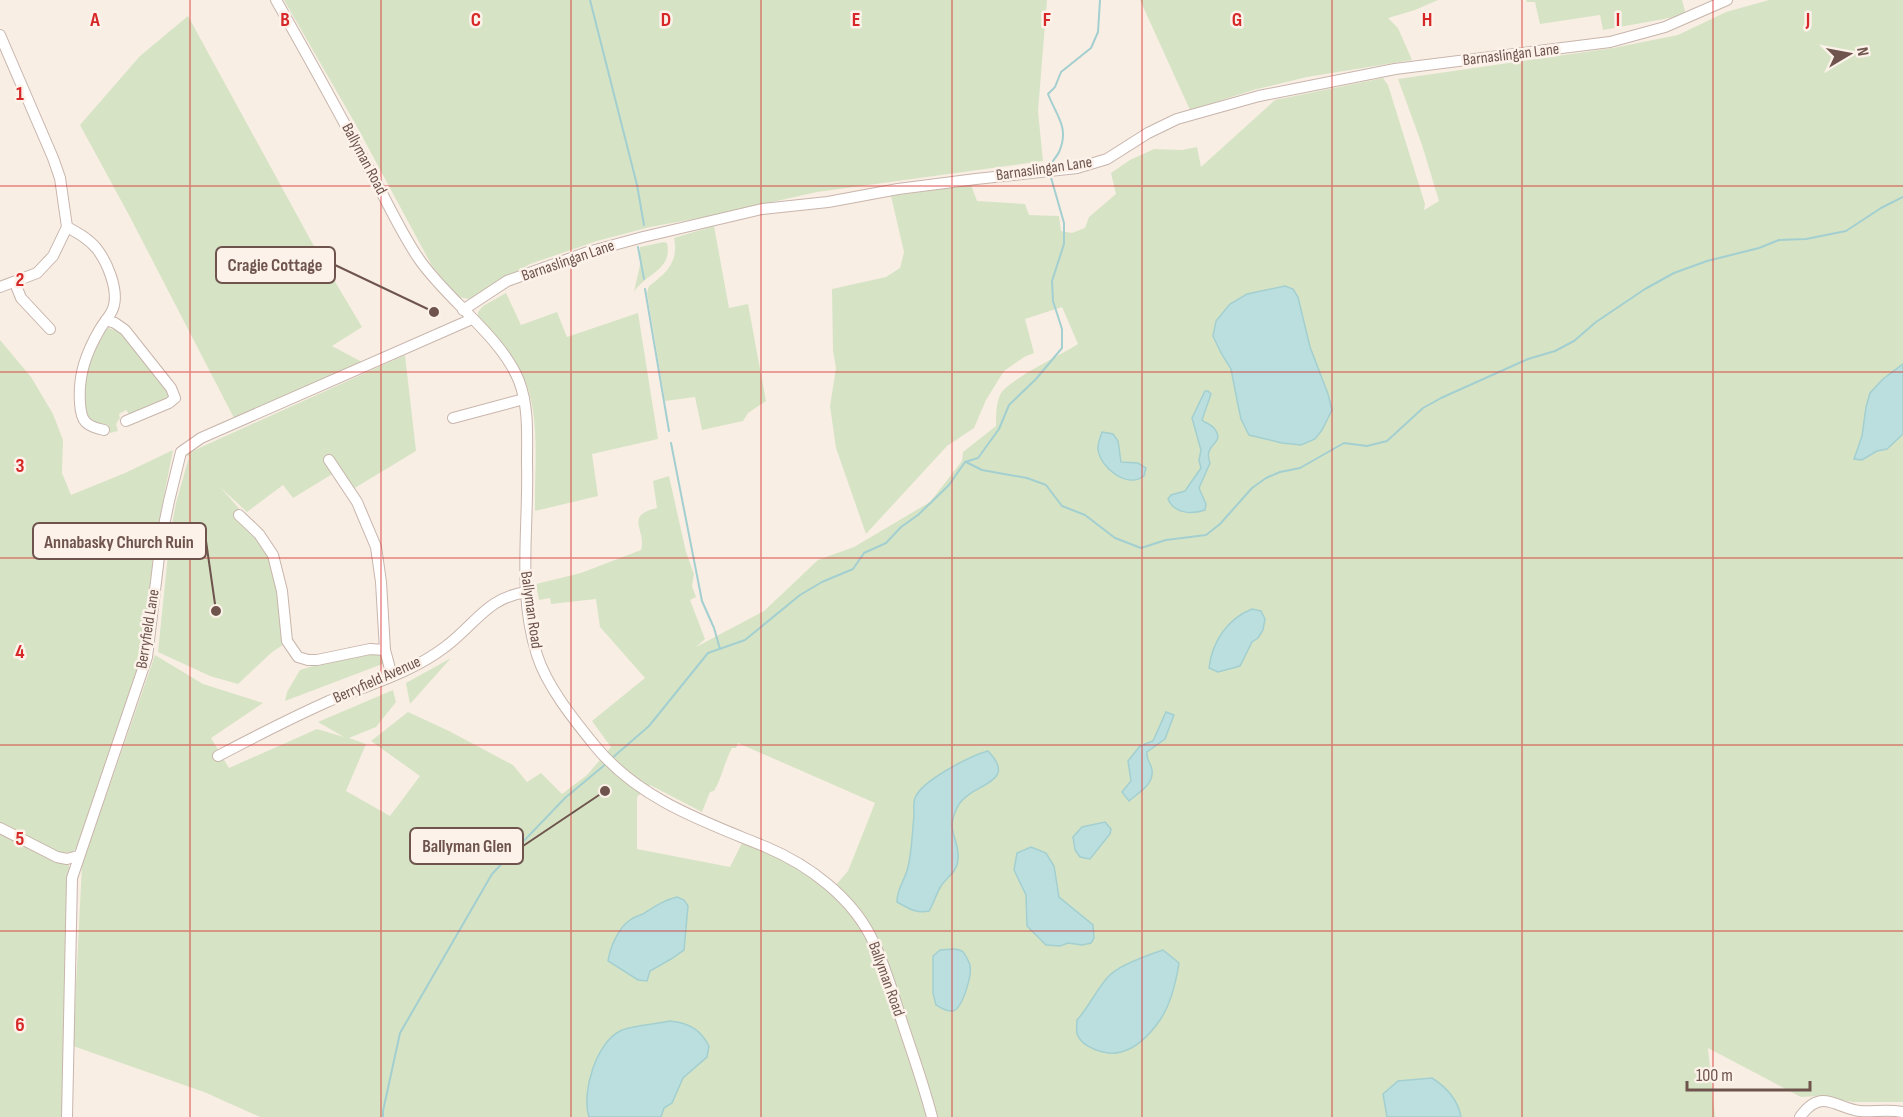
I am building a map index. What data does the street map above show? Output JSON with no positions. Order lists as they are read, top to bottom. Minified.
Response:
{"streets":{"street":["Barnaslingan Lane","Ballyman Road","Berryfield Lane","Berryfield Avenue"]},"crossings":[["Barnaslingan Lane","Ballyman Road"],["Ballyman Road","Berryfield Lane"],["Ballyman Road","Berryfield Avenue"]],"places":["Cragie Cottage","Annabasky Church Ruin","Ballyman Glen"],"scale_bar":"100 m","north":"right","grid":{"columns":["A","B","C","D","E","F","G","H","I","J"],"rows":["1","2","3","4","5","6"]}}
